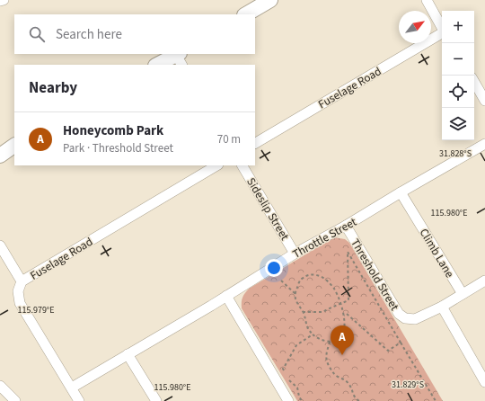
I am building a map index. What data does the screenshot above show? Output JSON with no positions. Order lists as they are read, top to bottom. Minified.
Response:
{"streets":{"street":["Fuselage Road","Sideslip Street","Throttle Street","Climb Lane","Threshold Street"]},"crossings":[["Fuselage Road","Throttle Street"],["Sideslip Street","Throttle Street"],["Throttle Street","Climb Lane"],["Throttle Street","Threshold Street"],["Climb Lane","Threshold Street"]],"north":"top right","page":{"map_buttons":["+","−"],"search":"Search here","heading":"Nearby","list":[{"mark":"A","name":"Honeycomb Park","note":"Park · Threshold Street","value":"70 m"}],"pins":"A"},"coordinates":["31.828°S","115.980°E","115.979°E","31.829°S"]}
